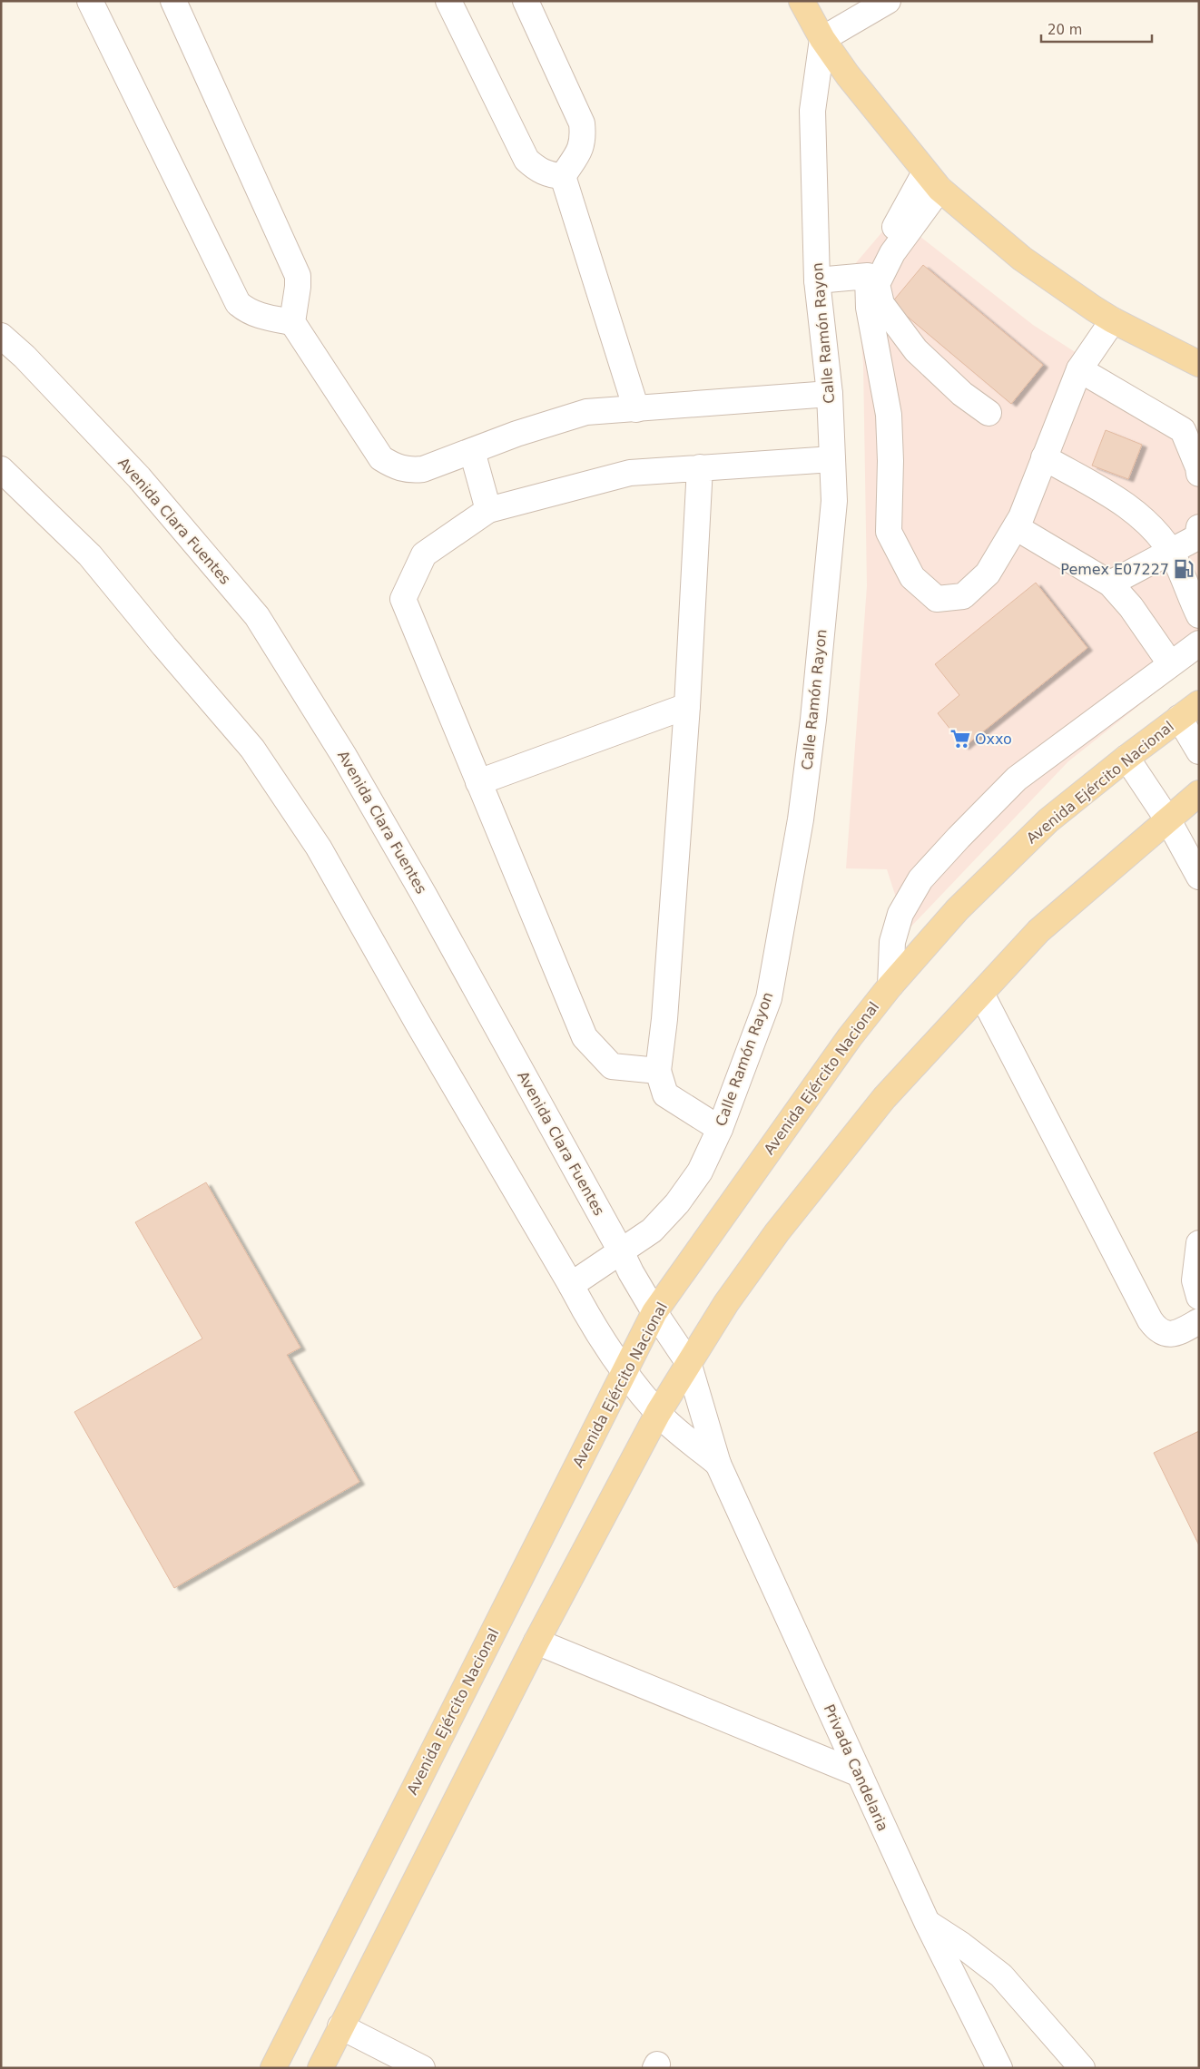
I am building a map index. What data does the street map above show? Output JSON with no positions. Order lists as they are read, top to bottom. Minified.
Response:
{"streets":{"main road":["Avenida Ejército Nacional"],"street":["Calle Ramón Rayon","Avenida Clara Fuentes","Privada Candelaria"]},"crossings":[["Calle Ramón Rayon","Avenida Clara Fuentes"],["Avenida Clara Fuentes","Avenida Ejército Nacional"],["Avenida Clara Fuentes","Privada Candelaria"]],"places":{"fuel station":["Pemex E07227"],"supermarket":["Oxxo"]},"scale_bar":"20 m"}
